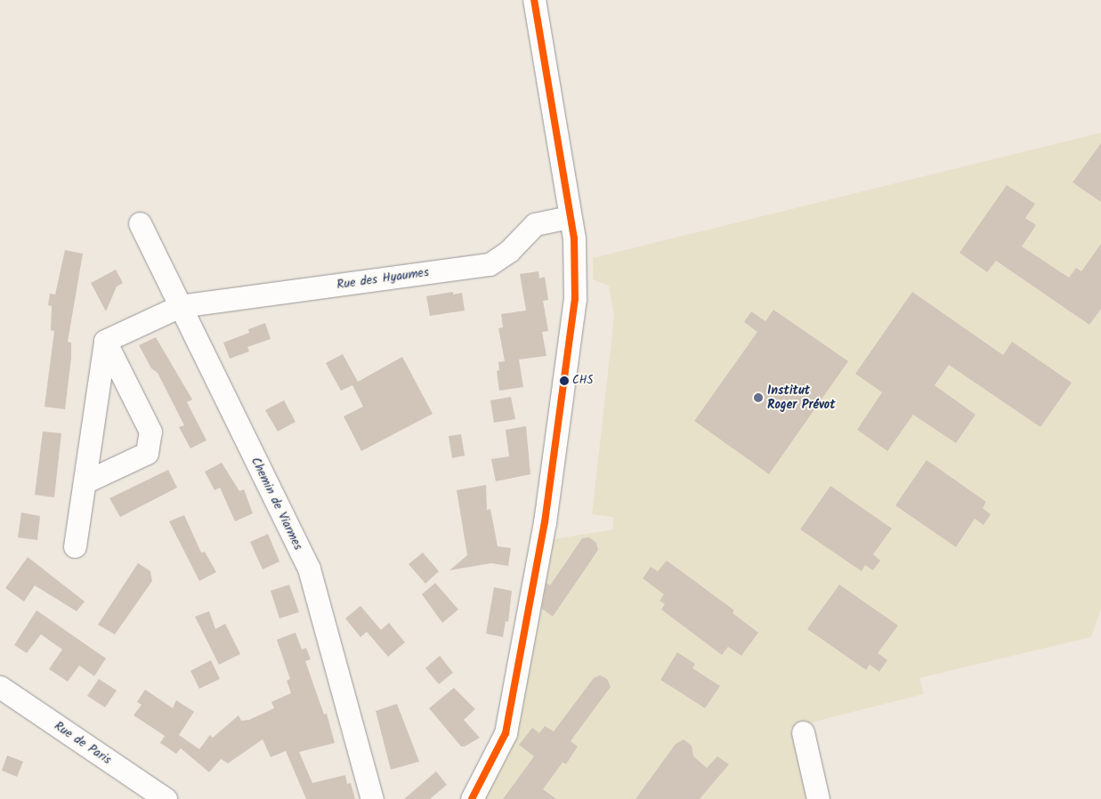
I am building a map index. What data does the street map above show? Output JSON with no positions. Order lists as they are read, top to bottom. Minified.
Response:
{"streets":{"street":["Rue des Hyaumes","Chemin de Viarmes","Rue de Paris"]},"crossings":[["Rue des Hyaumes","Chemin de Viarmes"]],"places":["CHS","Institut Roger Prévot"]}
